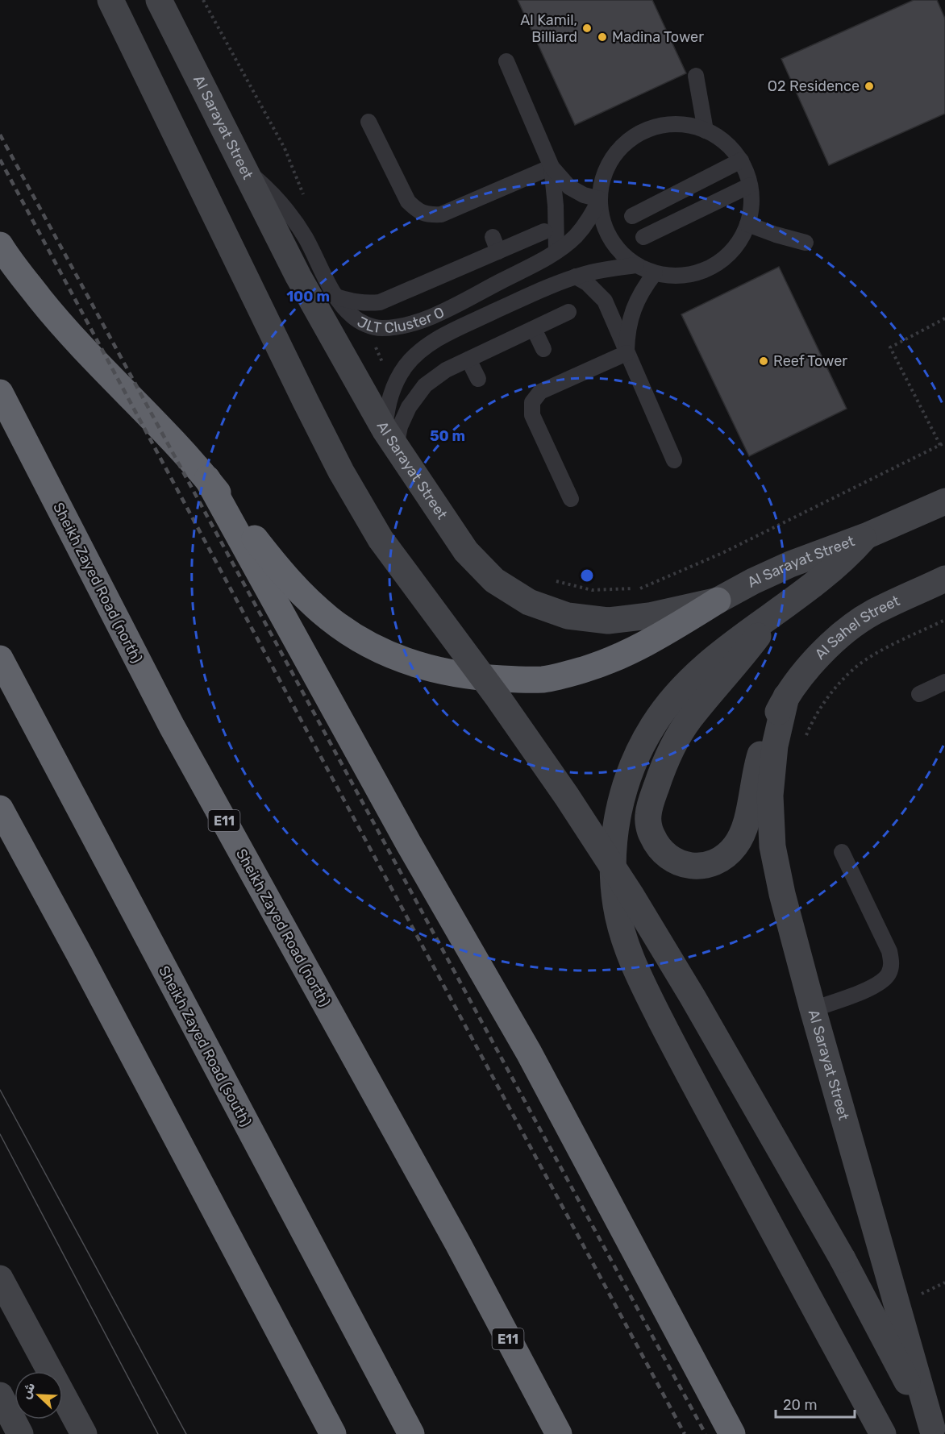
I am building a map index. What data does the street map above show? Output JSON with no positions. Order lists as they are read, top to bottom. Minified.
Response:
{"streets":{"highway":["Sheikh Zayed Road (north)","E11","Sheikh Zayed Road (south)"],"main road":["Al Sarayat Street","Al Sahel Street"],"lane":["JLT Cluster O"]},"crossings":[["Al Sarayat Street","JLT Cluster O"],["Al Sarayat Street","Al Sahel Street"]],"places":["Al Kamil, Billiard","Madina Tower","O2 Residence","Reef Tower"],"scale_bar":"20 m","north":"top left","rings":["100 m","50 m"]}
